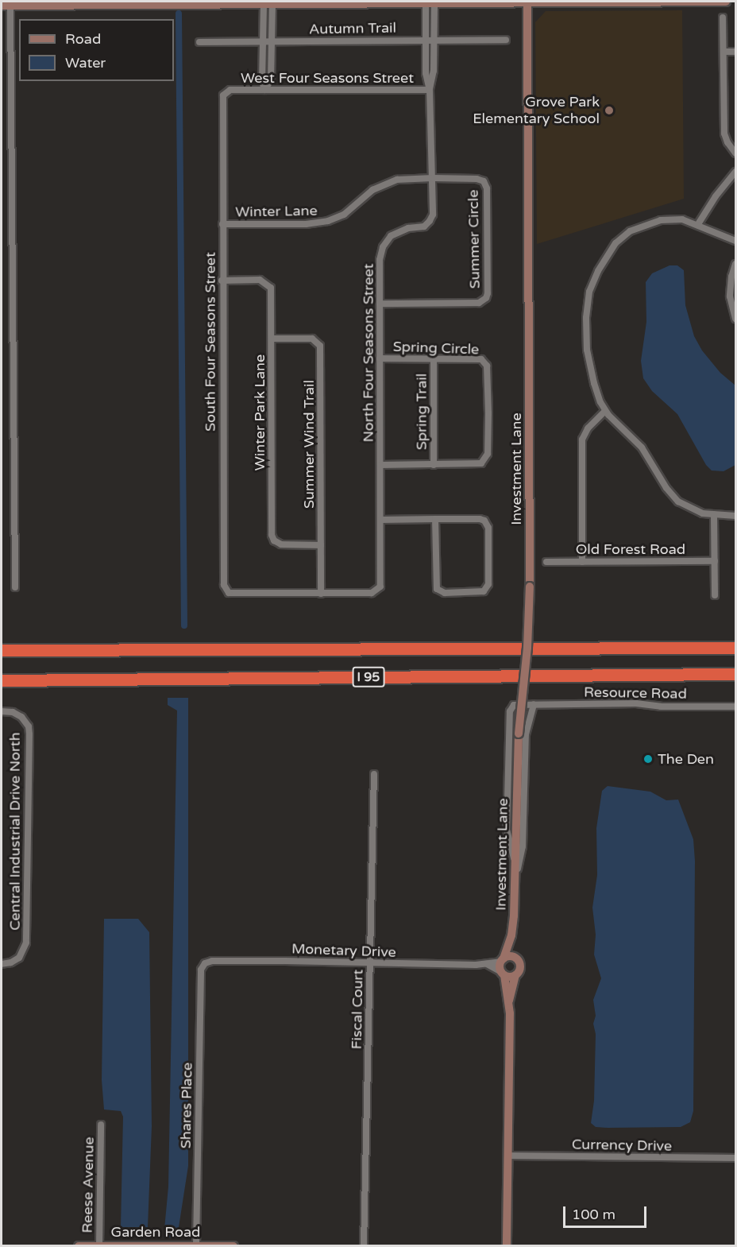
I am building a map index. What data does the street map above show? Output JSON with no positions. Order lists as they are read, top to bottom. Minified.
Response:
{"streets":{"highway":["I 95"],"street":["Autumn Trail","West Four Seasons Street","Winter Lane","Summer Circle","South Four Seasons Street","Spring Circle","North Four Seasons Street","Spring Trail","Winter Park Lane","Summer Wind Trail","Investment Lane","Old Forest Road","Resource Road","Central Industrial Drive North","Monetary Drive","Fiscal Court","Shares Place","Currency Drive","Reese Avenue","Garden Road"]},"crossings":[["West Four Seasons Street","South Four Seasons Street"],["West Four Seasons Street","North Four Seasons Street"],["Winter Lane","Summer Circle"],["Winter Lane","South Four Seasons Street"],["Winter Lane","North Four Seasons Street"],["Summer Circle","North Four Seasons Street"],["South Four Seasons Street","North Four Seasons Street"],["South Four Seasons Street","Winter Park Lane"],["South Four Seasons Street","Summer Wind Trail"],["Spring Circle","North Four Seasons Street"],["Spring Circle","Spring Trail"],["North Four Seasons Street","Summer Wind Trail"],["Winter Park Lane","Summer Wind Trail"],["Investment Lane","Resource Road"],["Investment Lane","Monetary Drive"],["Monetary Drive","Fiscal Court"],["Monetary Drive","Shares Place"],["Shares Place","Garden Road"],["Reese Avenue","Garden Road"]],"places":["Grove Park Elementary School","The Den"],"legend":["Road","Water"],"scale_bar":"100 m"}
